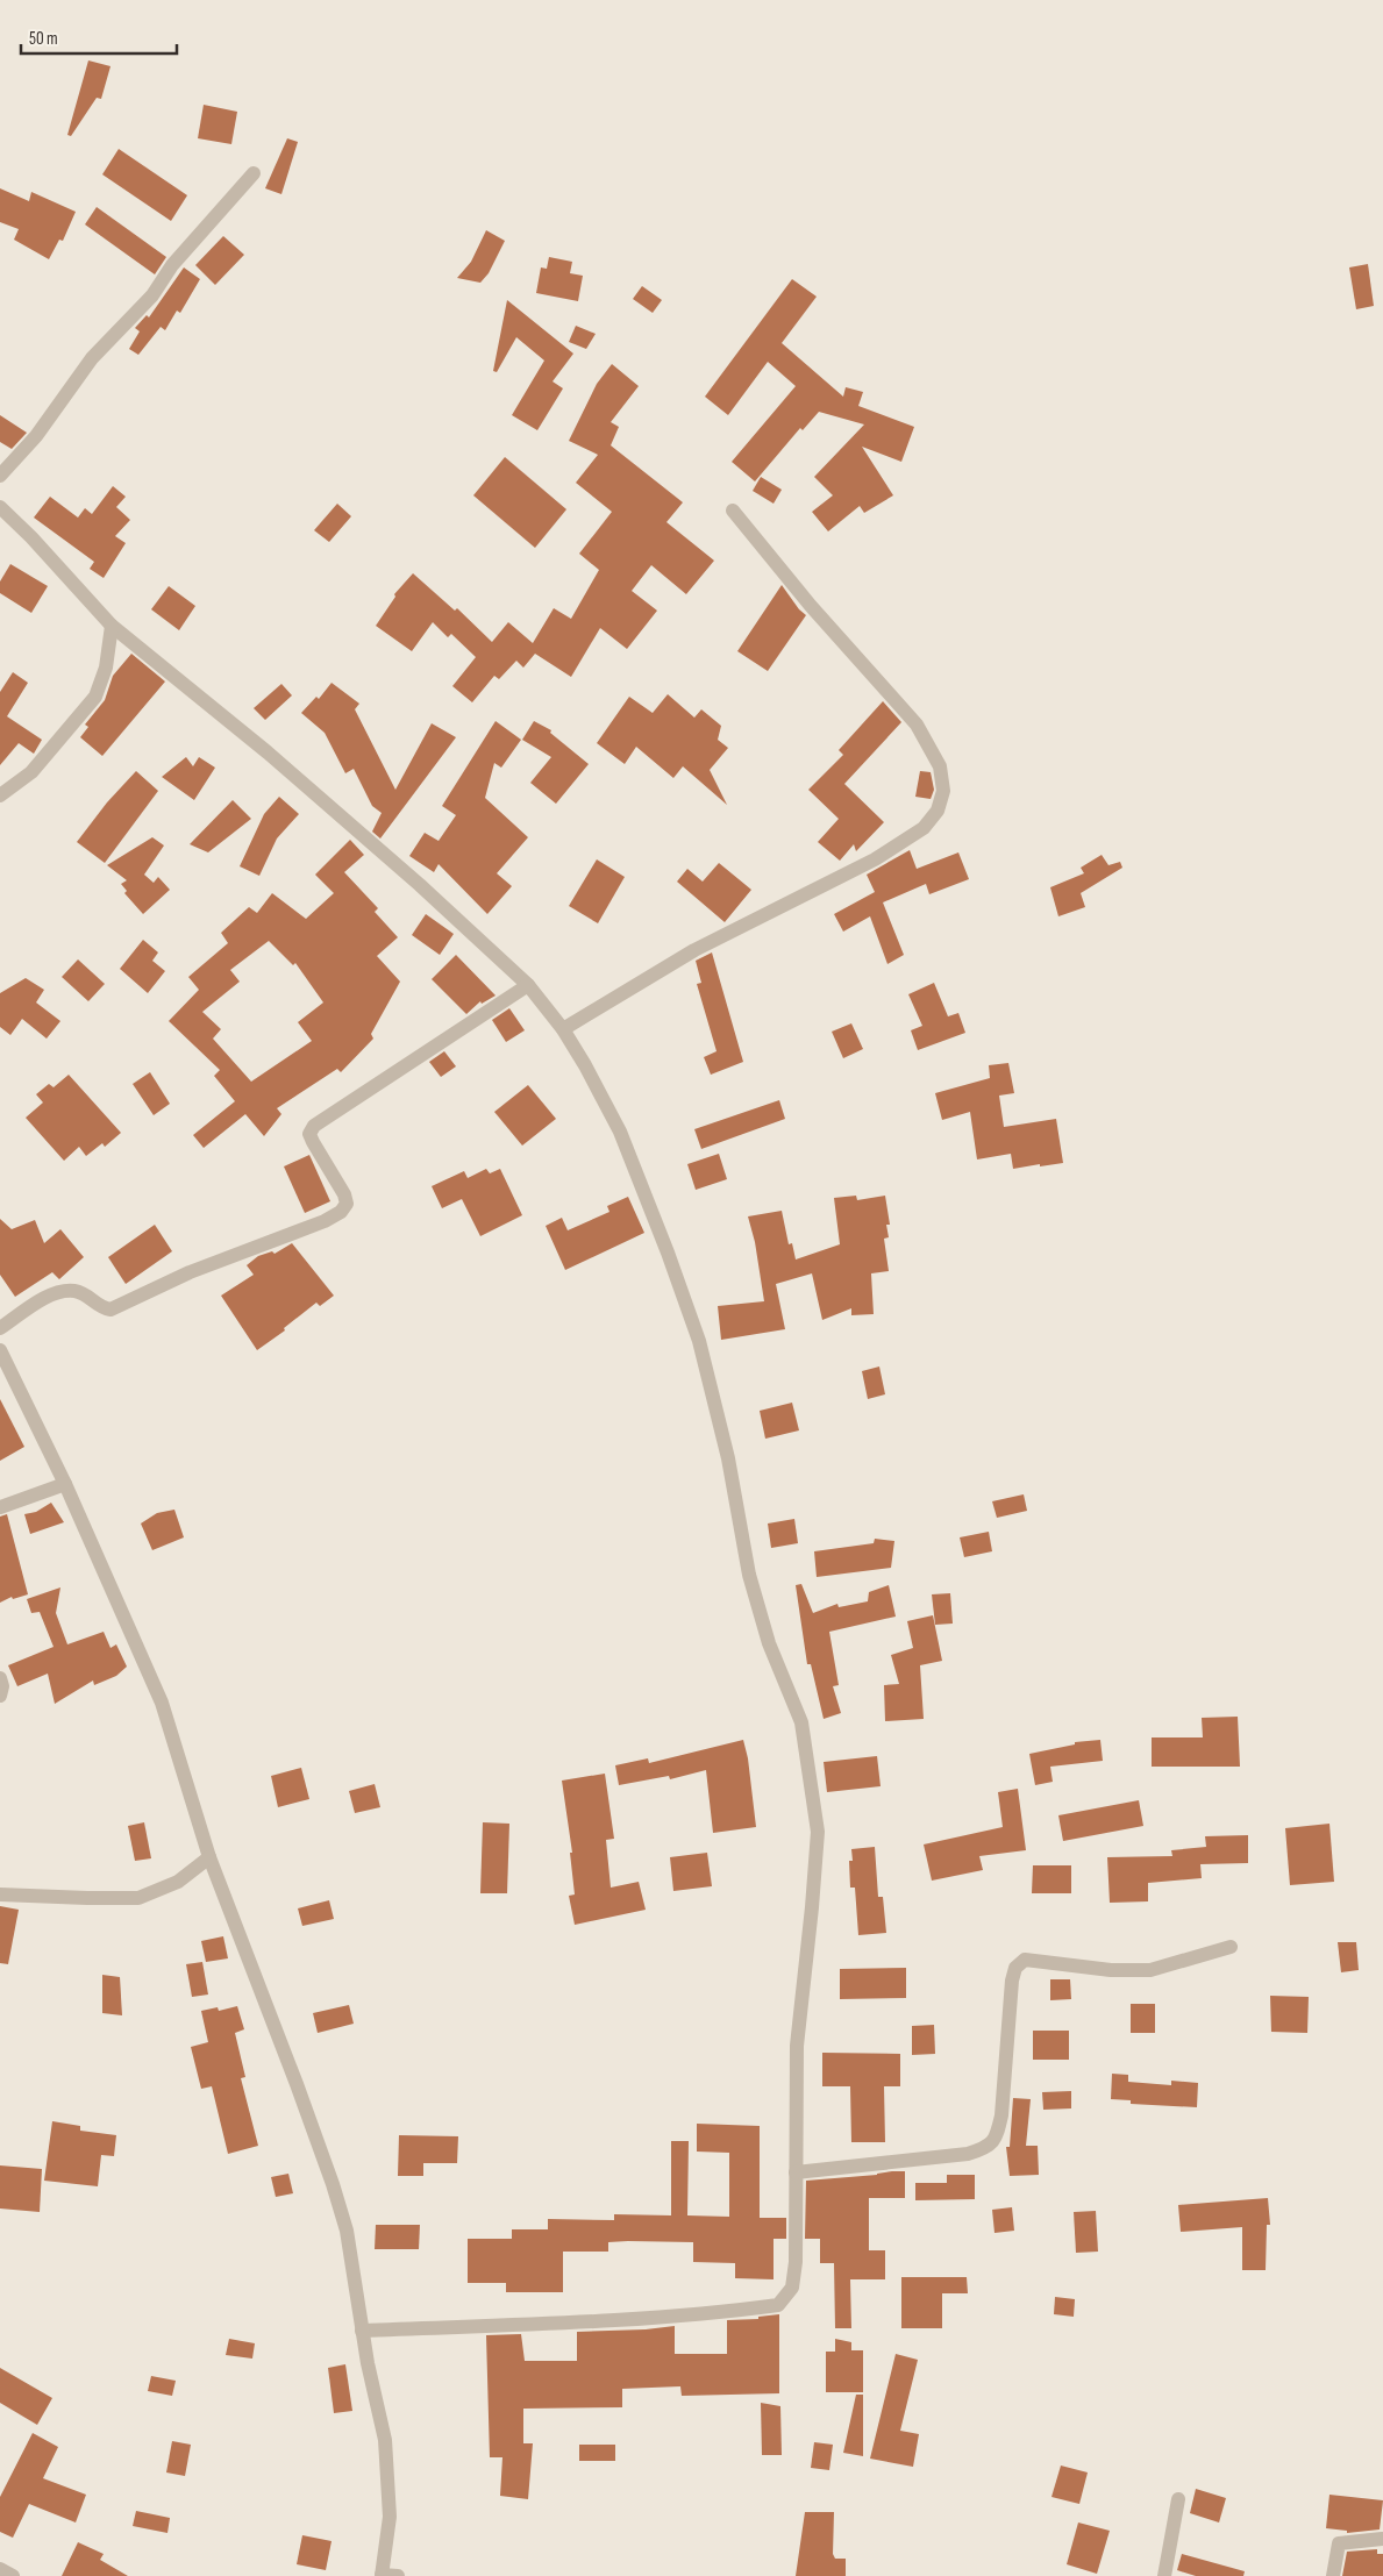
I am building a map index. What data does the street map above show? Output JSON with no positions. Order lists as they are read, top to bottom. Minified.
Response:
{"scale_bar":"50 m"}
